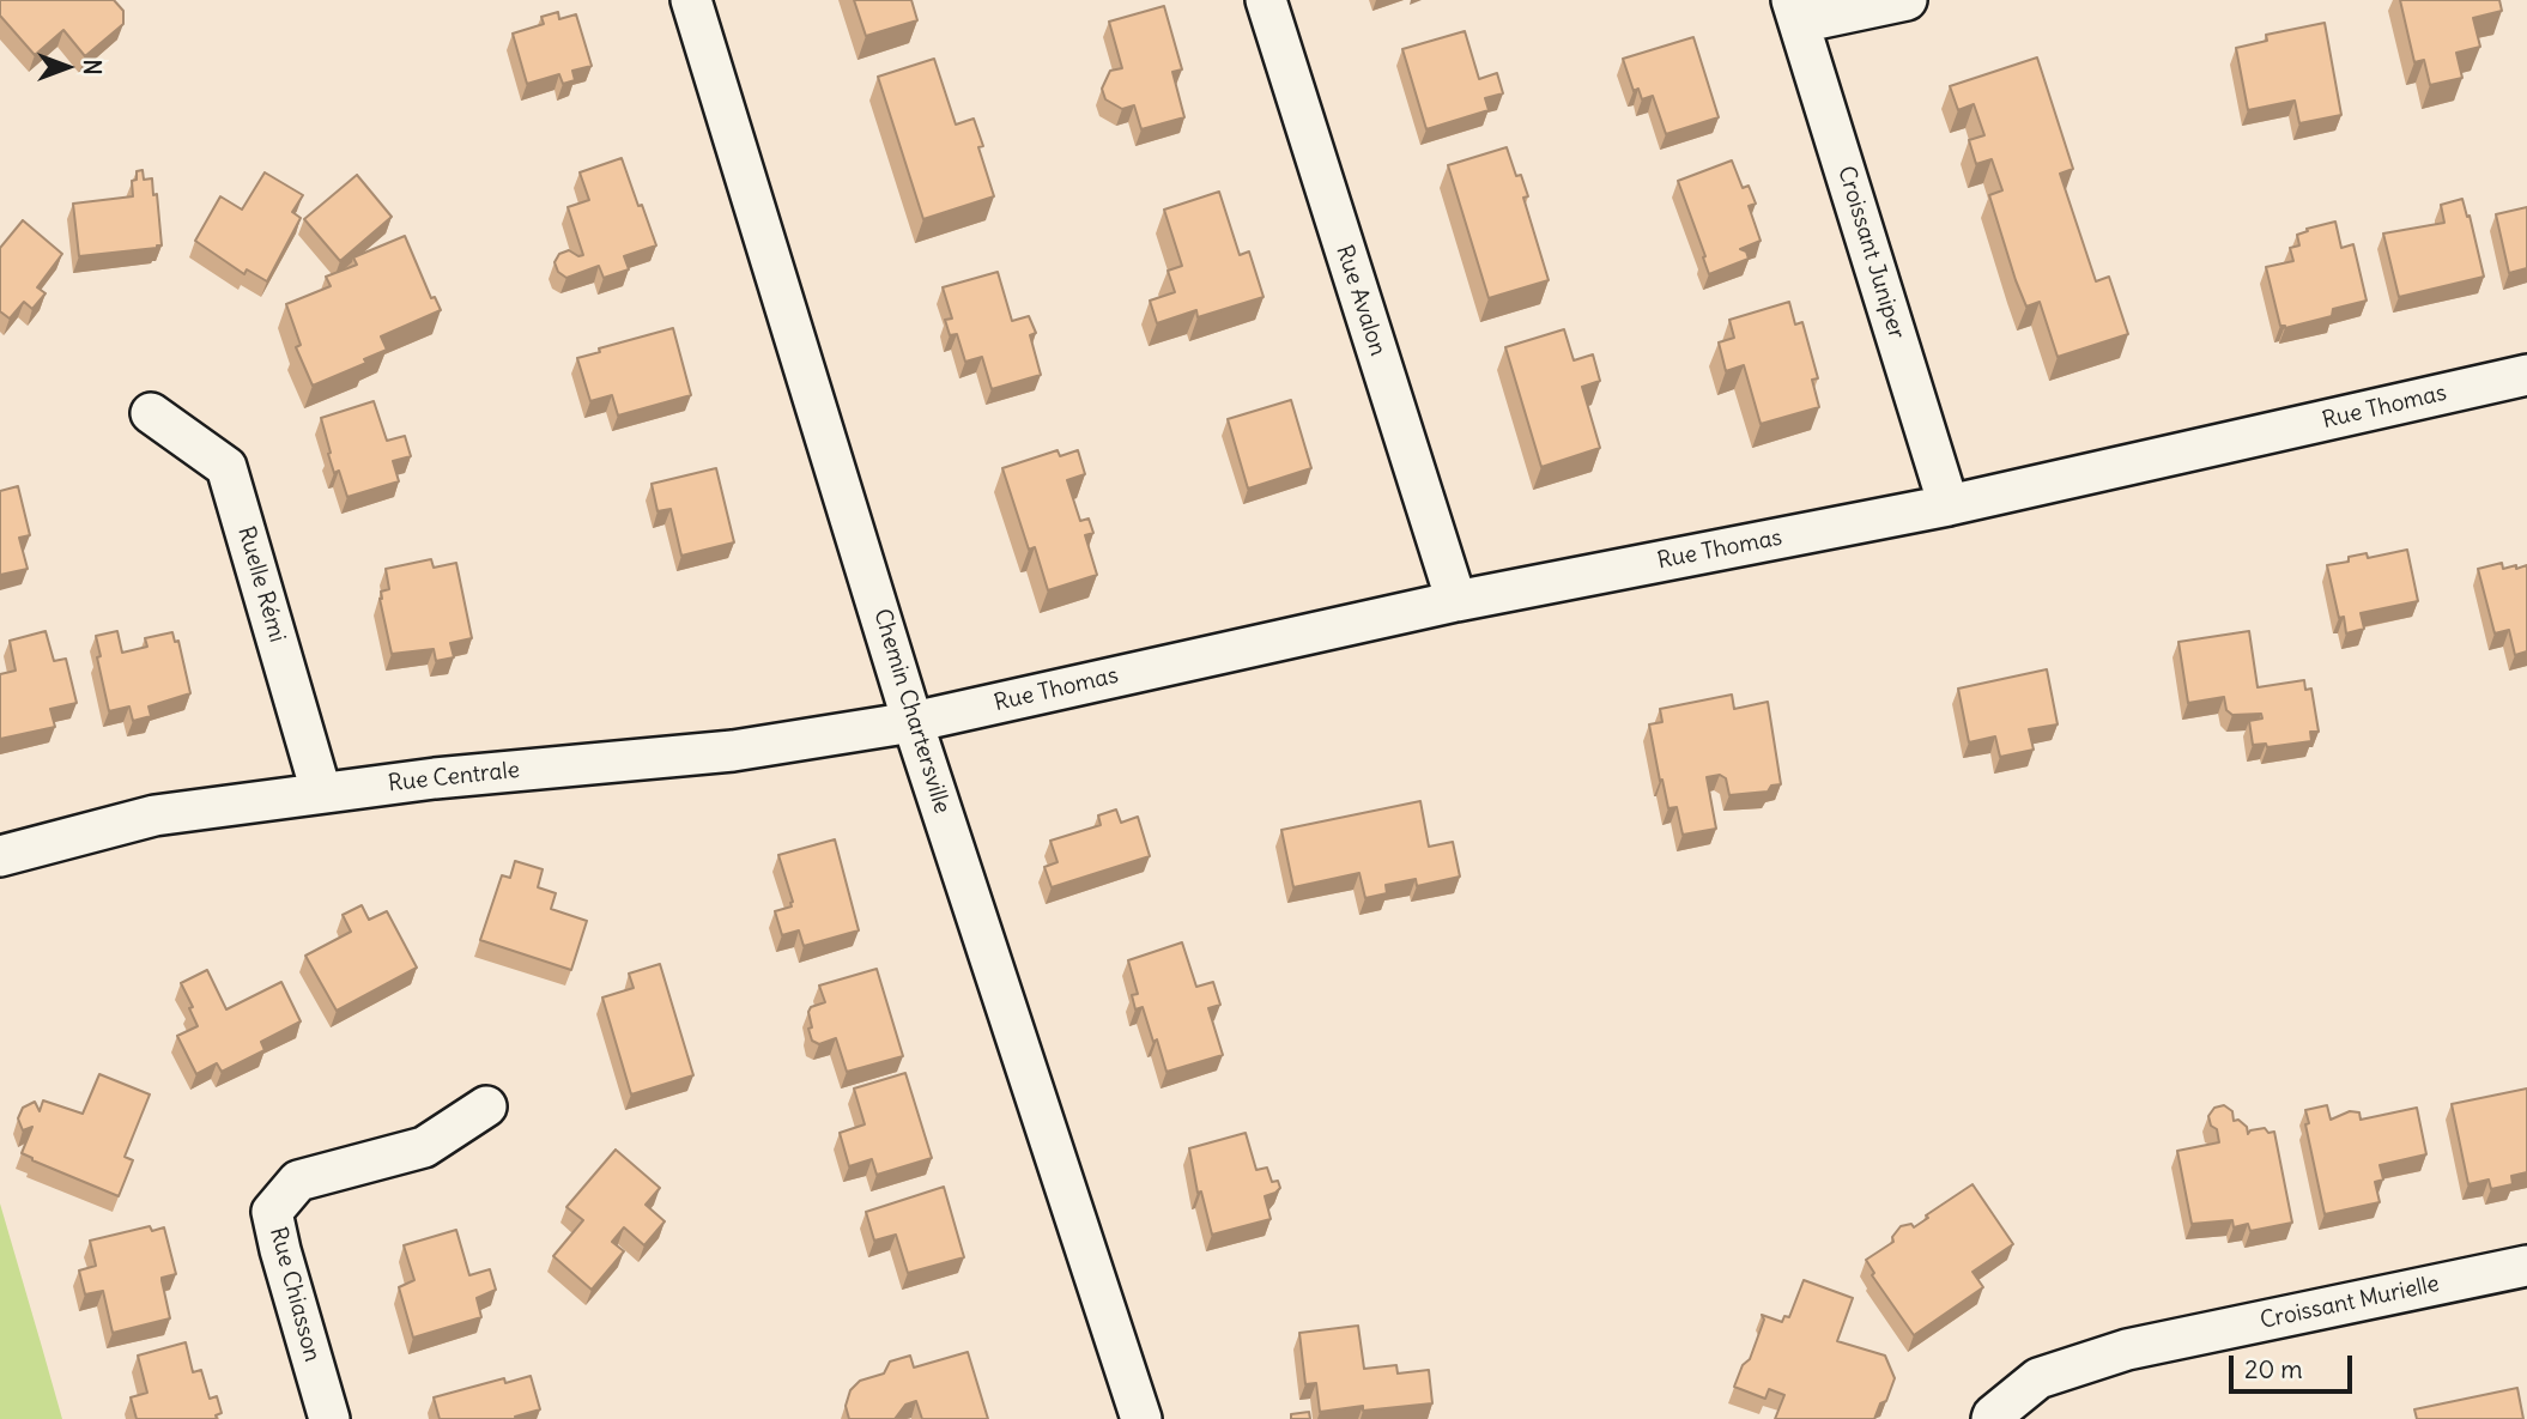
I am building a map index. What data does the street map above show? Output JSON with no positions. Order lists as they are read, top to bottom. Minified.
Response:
{"streets":{"street":["Croissant Juniper","Rue Avalon","Rue Thomas","Ruelle Rémi","Chemin Chartersville","Rue Centrale","Rue Chiasson","Croissant Murielle"]},"crossings":[["Croissant Juniper","Rue Thomas"],["Rue Avalon","Rue Thomas"],["Rue Thomas","Chemin Chartersville"],["Rue Thomas","Rue Centrale"],["Ruelle Rémi","Rue Centrale"],["Chemin Chartersville","Rue Centrale"]],"scale_bar":"20 m","north":"right"}
